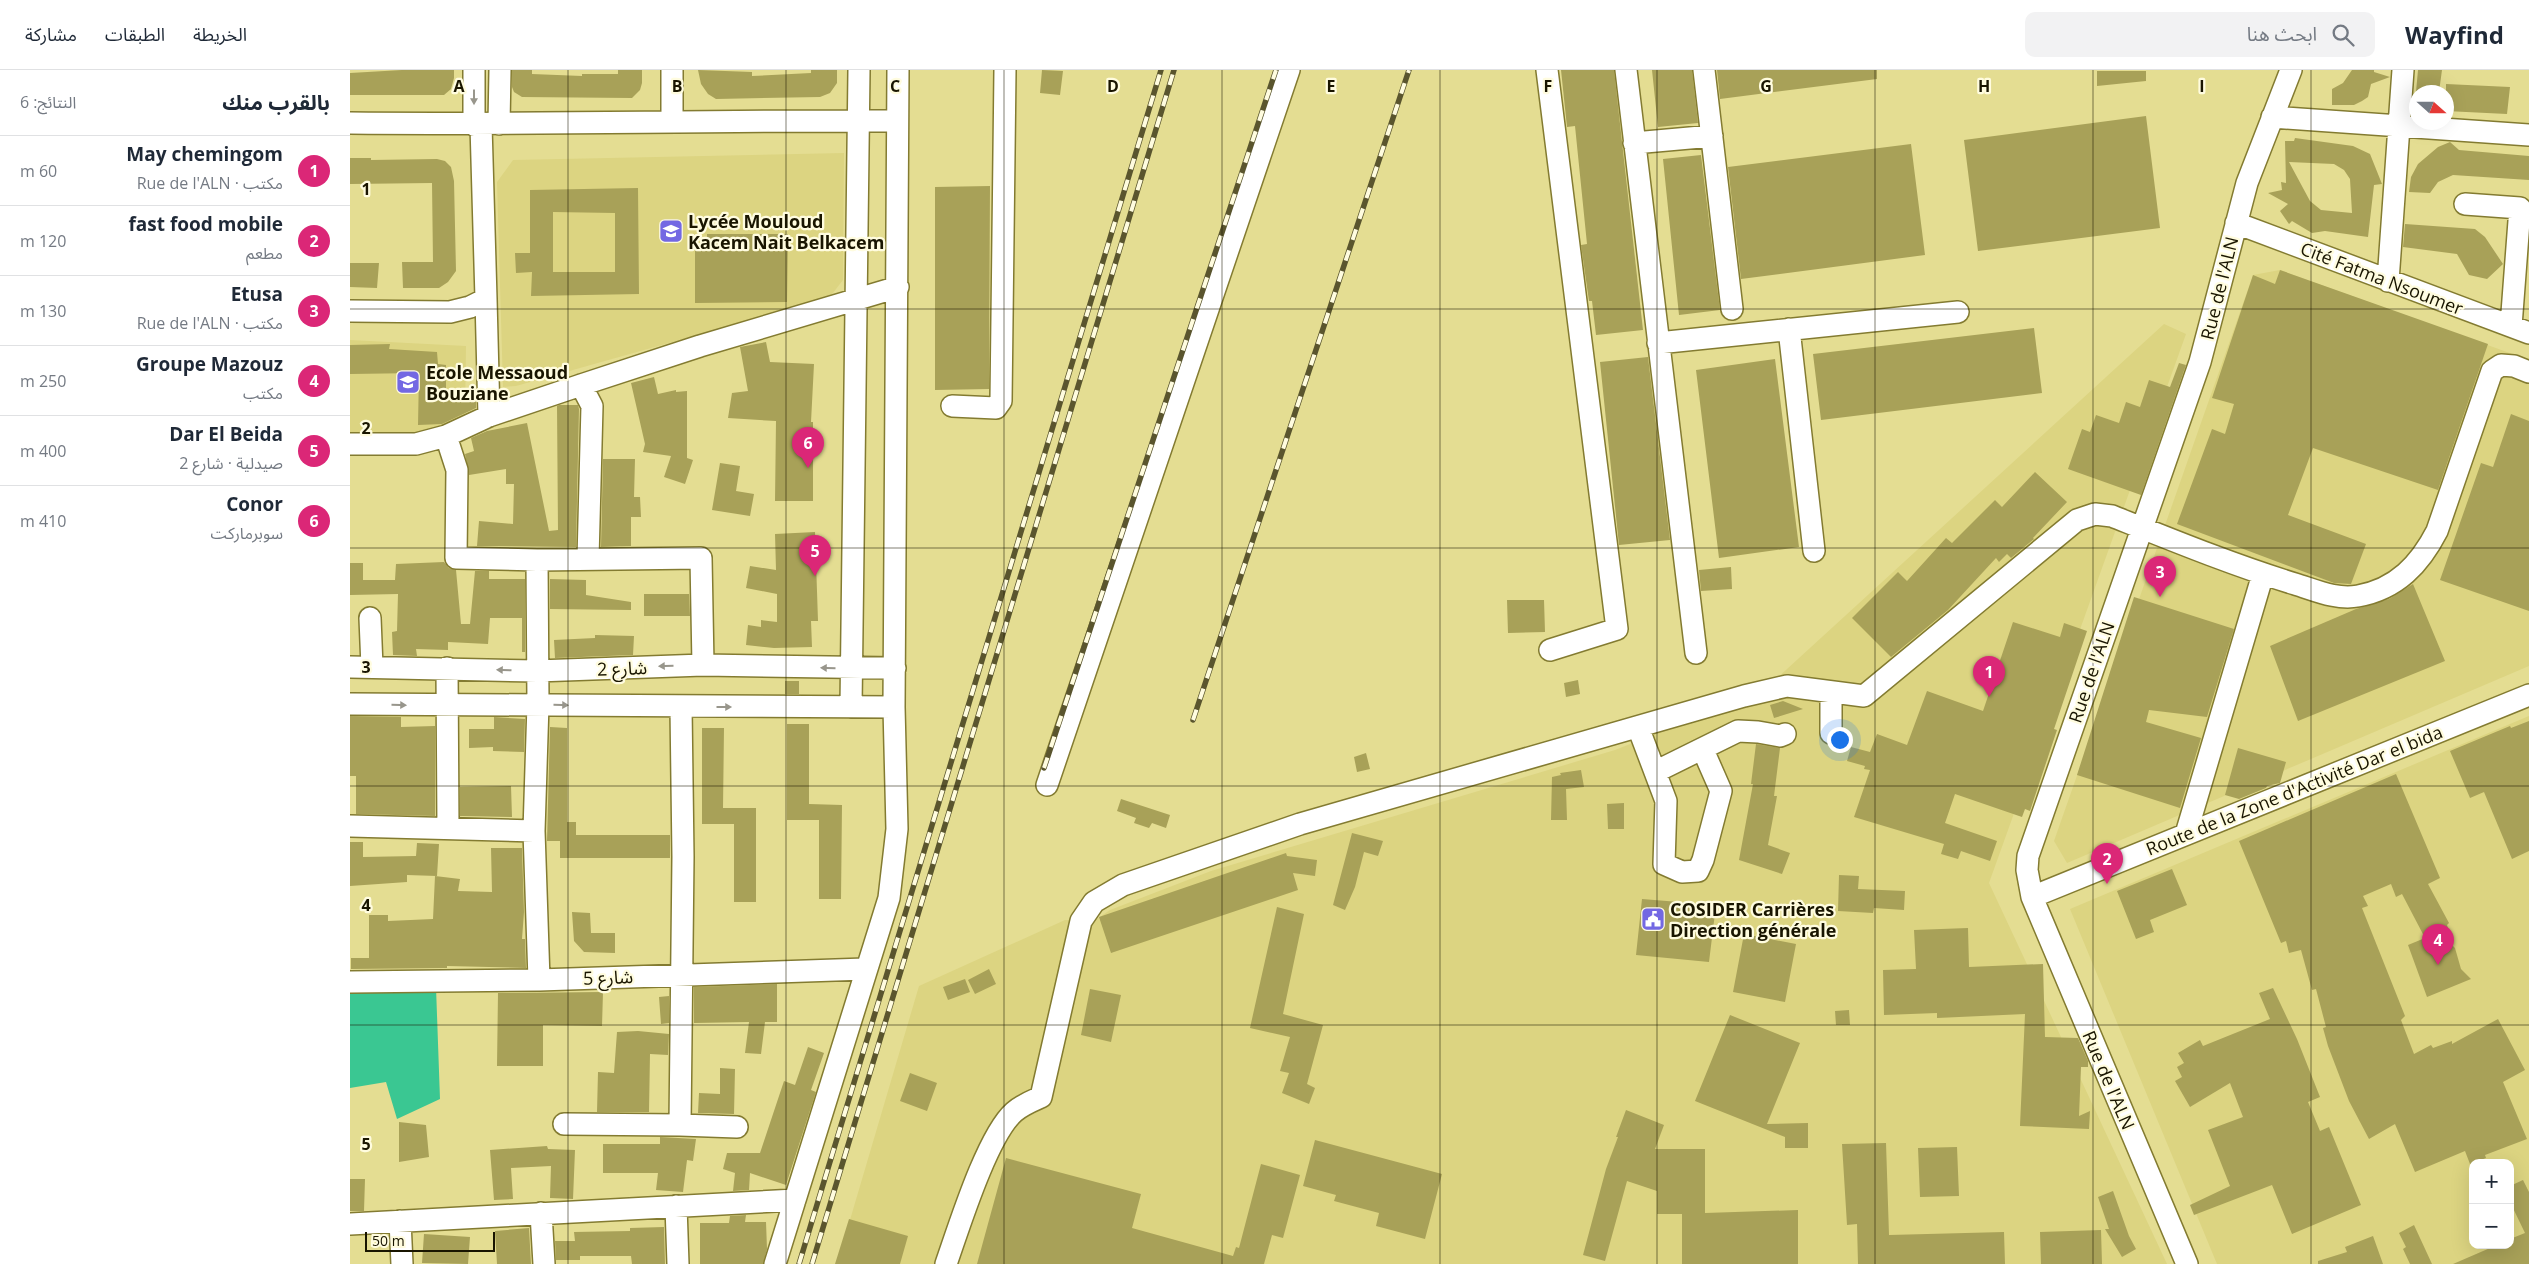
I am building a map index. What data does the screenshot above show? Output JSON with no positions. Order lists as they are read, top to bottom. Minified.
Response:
{"streets":{"street":["Cité Fatma Nsoumer","Rue de l'ALN","شارع 2","Route de la Zone d'Activité Dar el bida","شارع 5"]},"crossings":[["Cité Fatma Nsoumer","Rue de l'ALN"],["Rue de l'ALN","Route de la Zone d'Activité Dar el bida"]],"places":{"school or university":["Lycée Mouloud Kacem Nait Belkacem","Ecole Messaoud Bouziane"],"public building":["COSIDER Carrières Direction générale"]},"scale_bar":"50 m","north":"right","page":{"header":"Wayfind","search":"ابحث هنا","nav":["الخريطة","الطبقات","مشاركة"],"heading":["بالقرب منك","النتائج: 6"],"list":[{"mark":"1","name":"May chemingom","note":"مكتب · Rue de l'ALN","value":"60 m"},{"mark":"2","name":"fast food mobile","note":"مطعم","value":"120 m"},{"mark":"3","name":"Etusa","note":"مكتب · Rue de l'ALN","value":"130 m"},{"mark":"4","name":"Groupe Mazouz","note":"مكتب","value":"250 m"},{"mark":"5","name":"Dar El Beida","note":"صيدلية · شارع 2","value":"400 m"},{"mark":"6","name":"Conor","note":"سوبرماركت","value":"410 m"}],"pins":["6","5","3","1","2","4"],"map_buttons":["+","−"],"scale":"50 m"},"grid":{"columns":["A","B","C","D","E","F","G","H","I"],"rows":["1","2","3","4","5"]}}
